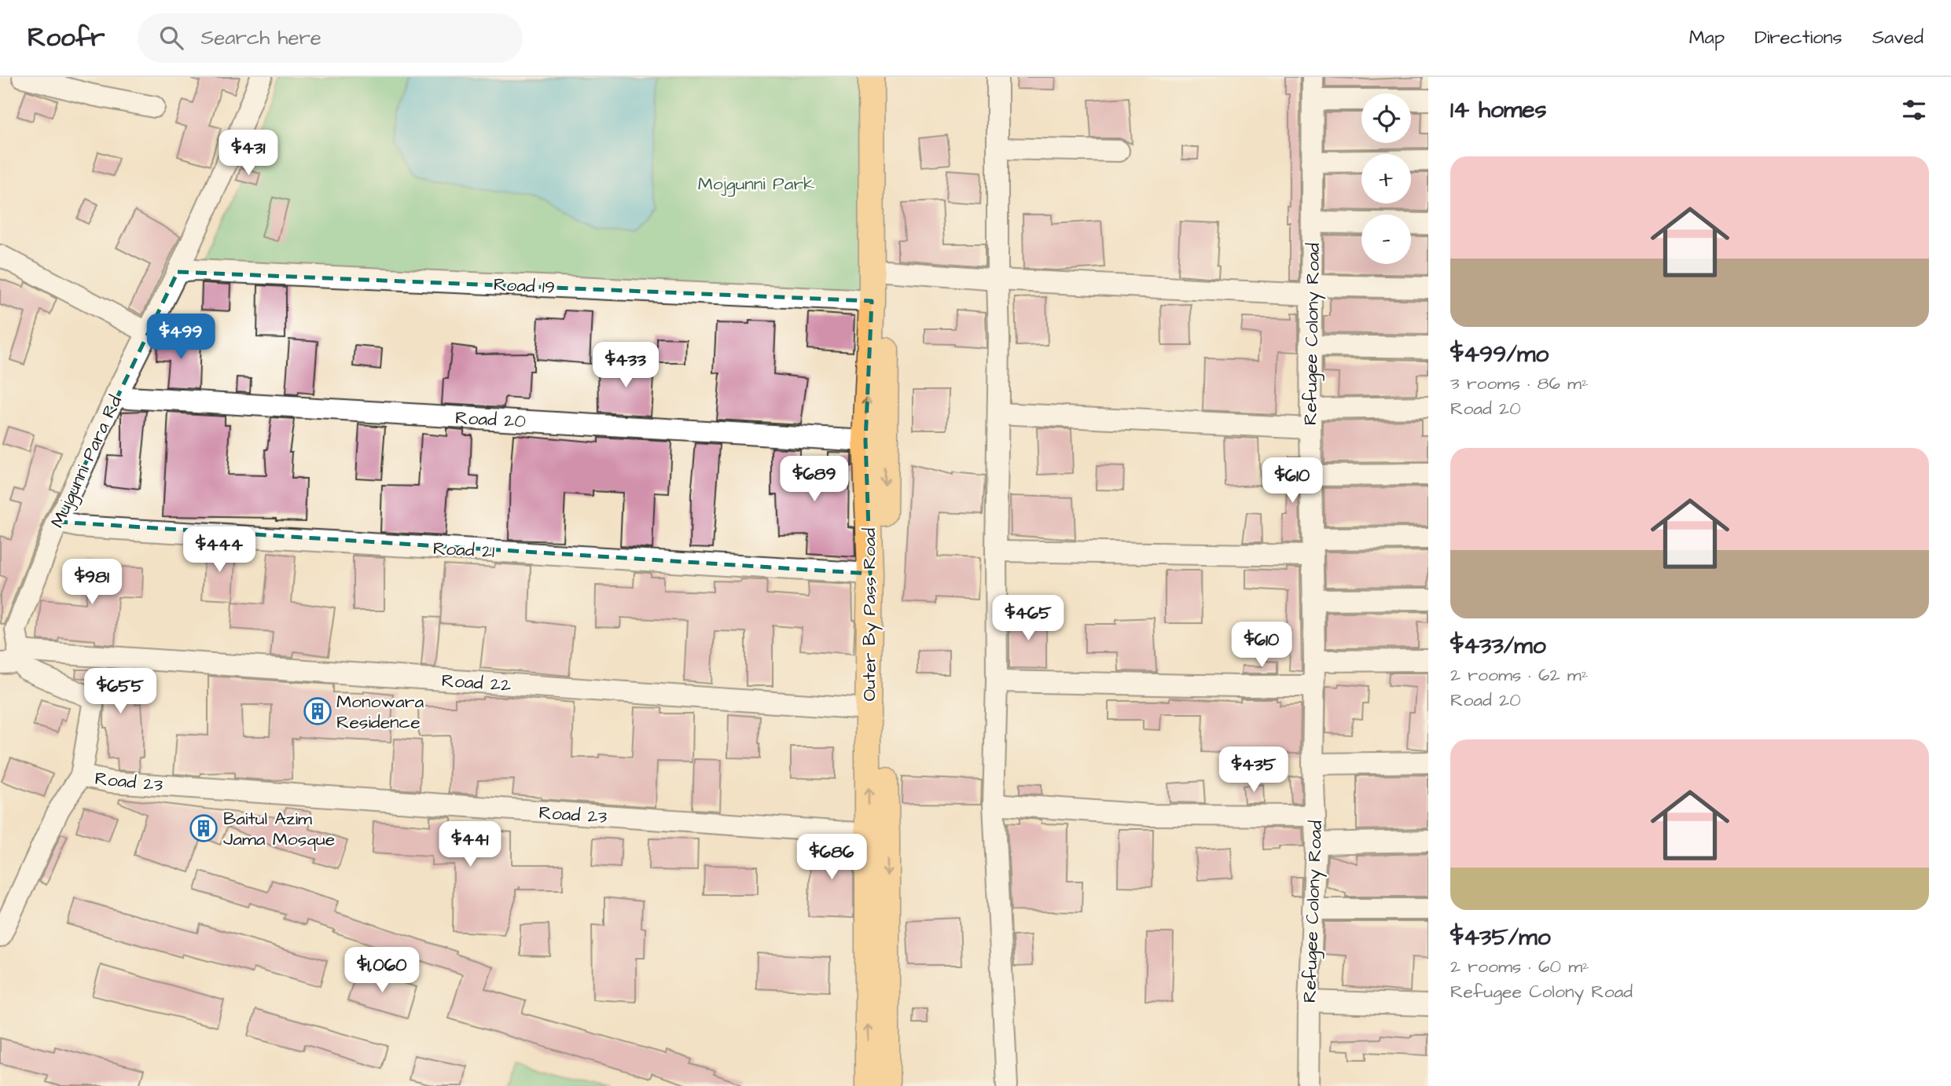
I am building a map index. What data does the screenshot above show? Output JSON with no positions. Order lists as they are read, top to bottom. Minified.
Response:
{"streets":{"main road":["Outer By Pass Road"],"street":["Road 19","Refugee Colony Road","Road 20","Mujgunni Para Rd","Road 21","Road 22","Road 23"]},"crossings":[["Road 19","Mujgunni Para Rd"],["Road 19","Outer By Pass Road"],["Road 20","Mujgunni Para Rd"],["Road 20","Outer By Pass Road"],["Mujgunni Para Rd","Road 21"],["Mujgunni Para Rd","Road 22"],["Road 21","Outer By Pass Road"],["Outer By Pass Road","Road 22"],["Outer By Pass Road","Road 23"]],"parks":["Mojgunni Park"],"places":{"building":["Monowara Residence","Baitul Azim Jama Mosque"]},"page":{"header":"Roofr","search":"Search here","nav":["Map","Directions","Saved"],"heading":"14 homes","map_buttons":["+","−"],"price":["$431","$499","$433","$689","$610","$444","$981","$465","$610","$655","$435","$441","$686","$1,060"],"list":[{"name":"$499/mo","note":"3 rooms · 86 m² · Road 20"},{"name":"$433/mo","note":"2 rooms · 62 m² · Road 20"},{"name":"$435/mo","note":"2 rooms · 60 m² · Refugee Colony Road"}]}}
